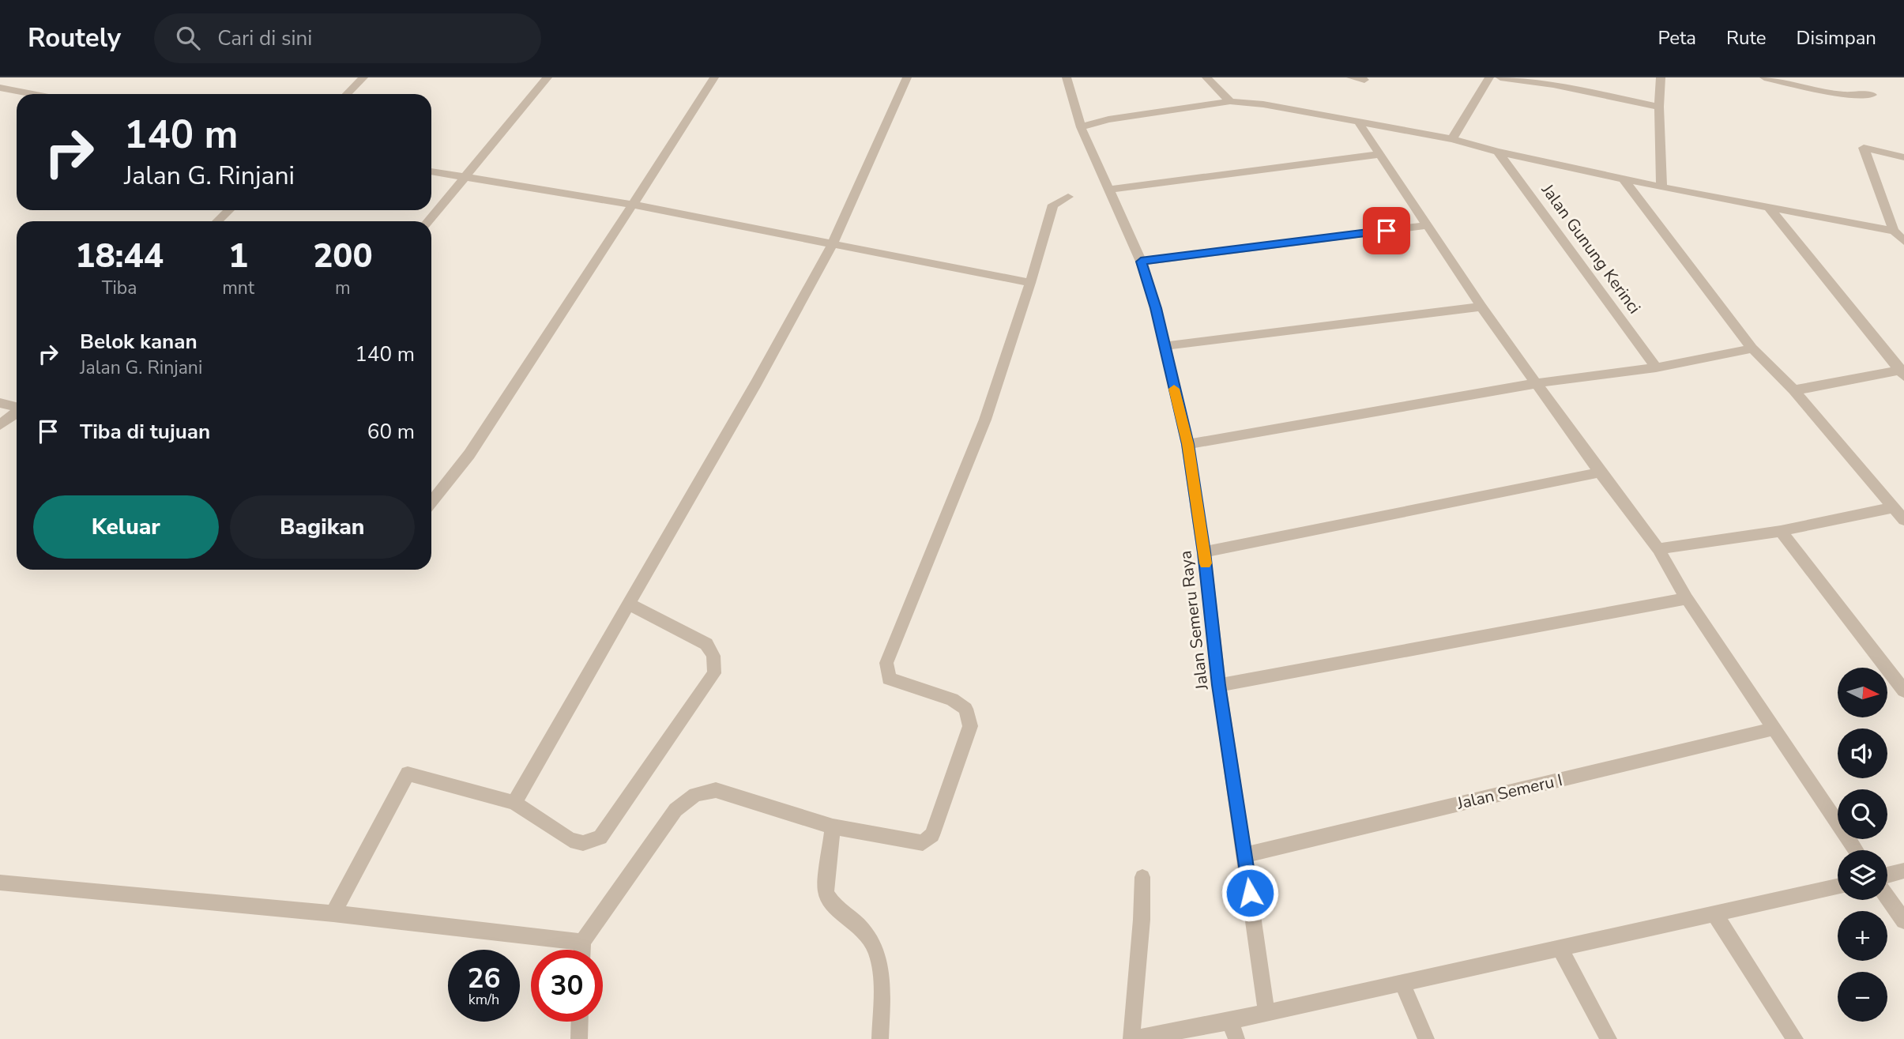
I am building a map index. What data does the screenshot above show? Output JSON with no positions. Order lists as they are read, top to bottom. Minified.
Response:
{"streets":{"street":["Jalan Gunung Kerinci","Jalan Semeru Raya","Jalan Semeru I"]},"crossings":[["Jalan Semeru Raya","Jalan Semeru I"]],"north":"right","page":{"header":"Routely","search":"Cari di sini","nav":["Peta","Rute","Disimpan"],"turn":["140 m","Jalan G. Rinjani"],"eta":["18:44","Tiba","1","mnt","200","m"],"list":[{"name":"Belok kanan","note":"Jalan G. Rinjani","value":"140 m"},{"name":"Tiba di tujuan","value":"60 m"}],"buttons":["Keluar","Bagikan"],"map_buttons":["+","−"],"speed":"26 km/h","limit":"30"}}
